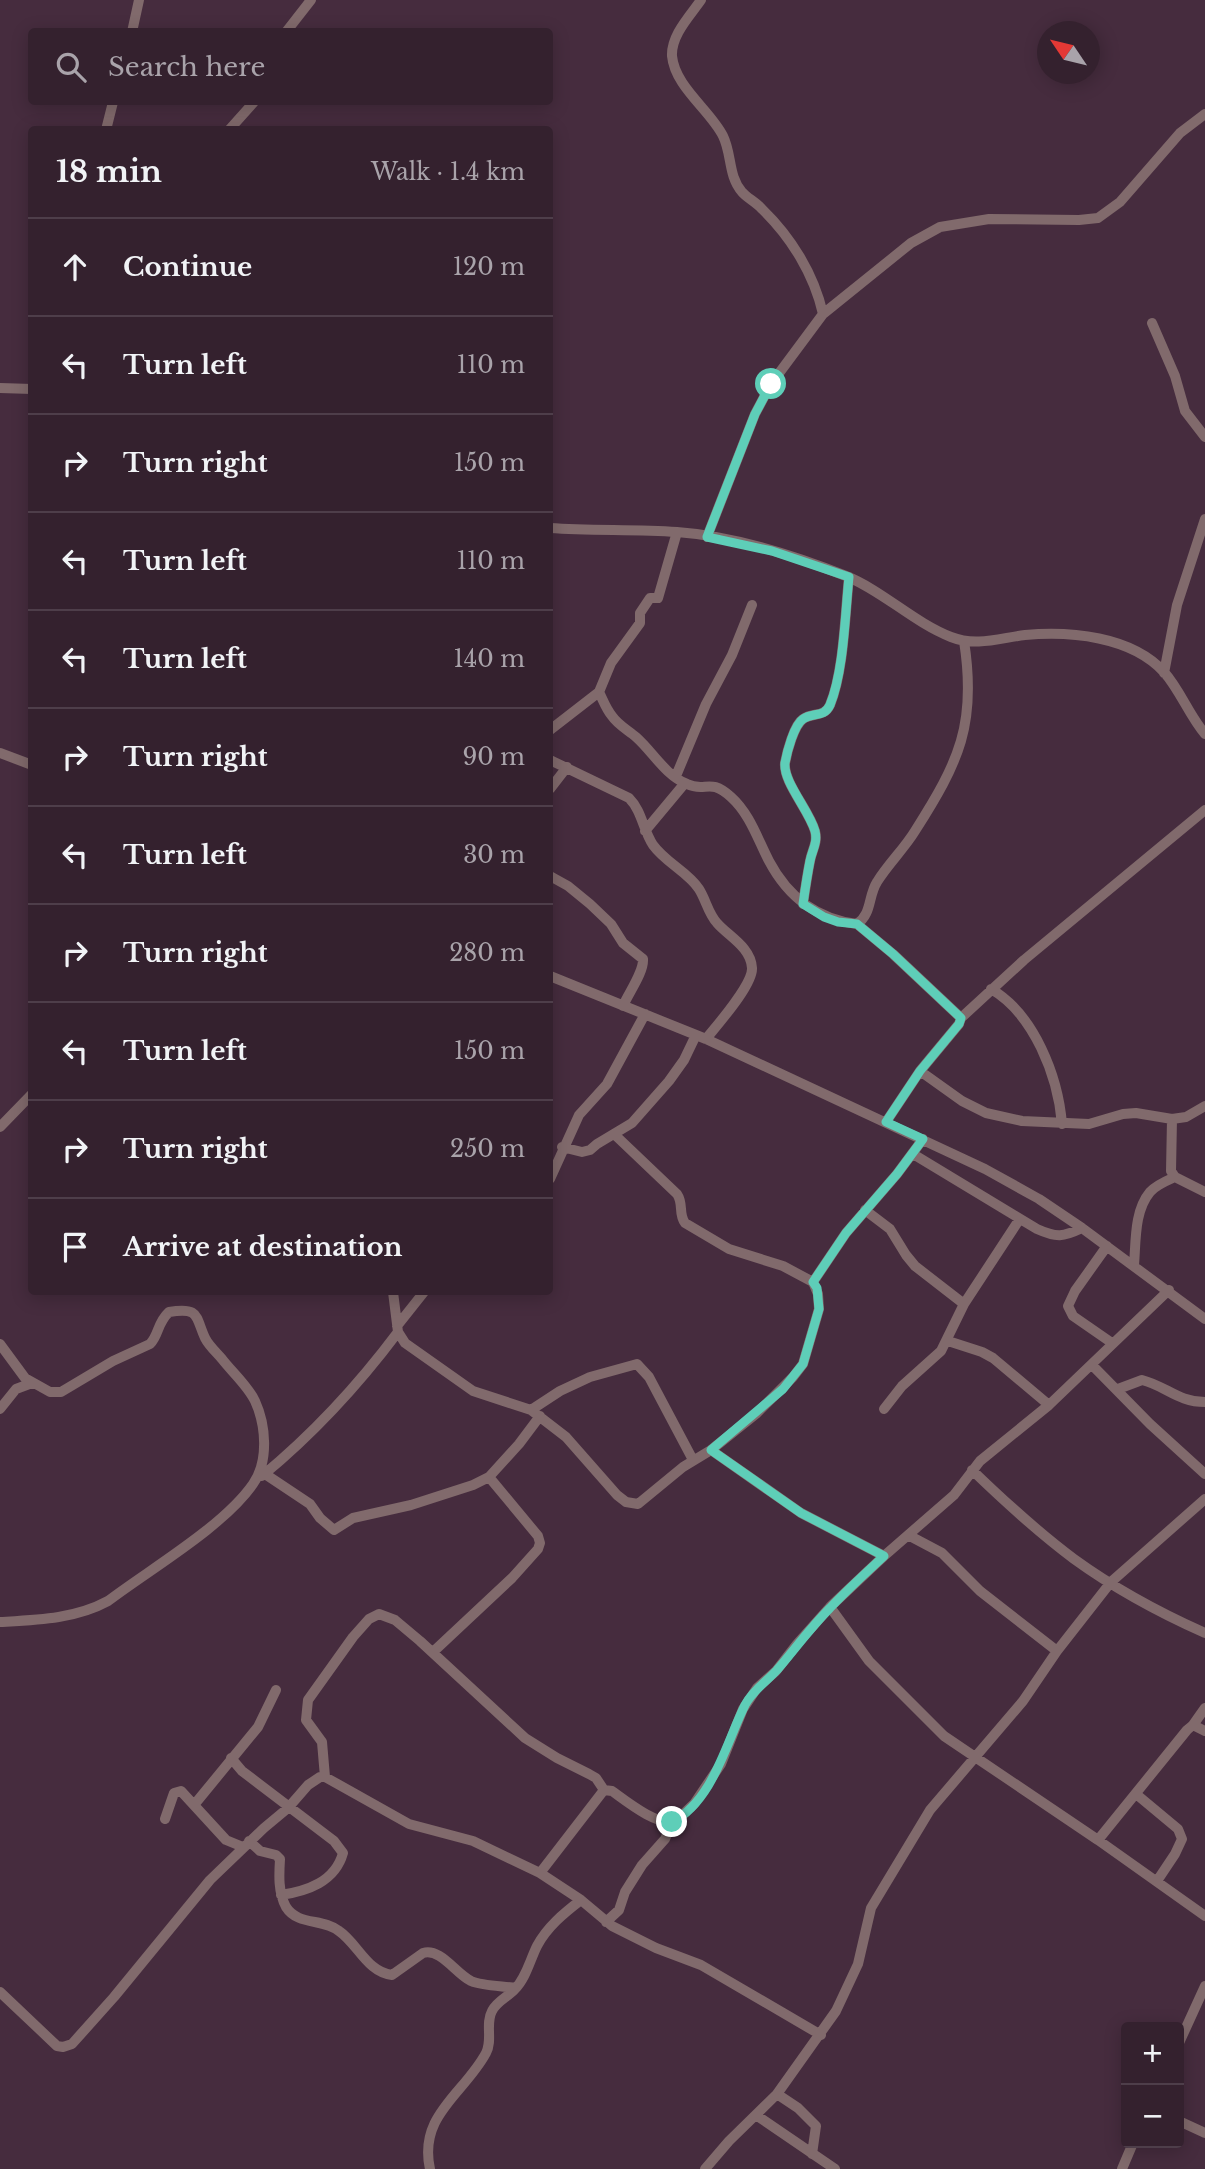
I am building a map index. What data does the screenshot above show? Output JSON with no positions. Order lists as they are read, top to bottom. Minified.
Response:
{"north":"top left","page":{"search":"Search here","heading":["18 min","Walk · 1.4 km"],"list":[["Continue","120 m"],["Turn left","110 m"],["Turn right","150 m"],["Turn left","110 m"],["Turn left","140 m"],["Turn right","90 m"],["Turn left","30 m"],["Turn right","280 m"],["Turn left","150 m"],["Turn right","250 m"],"Arrive at destination"],"map_buttons":["+","−"]}}
